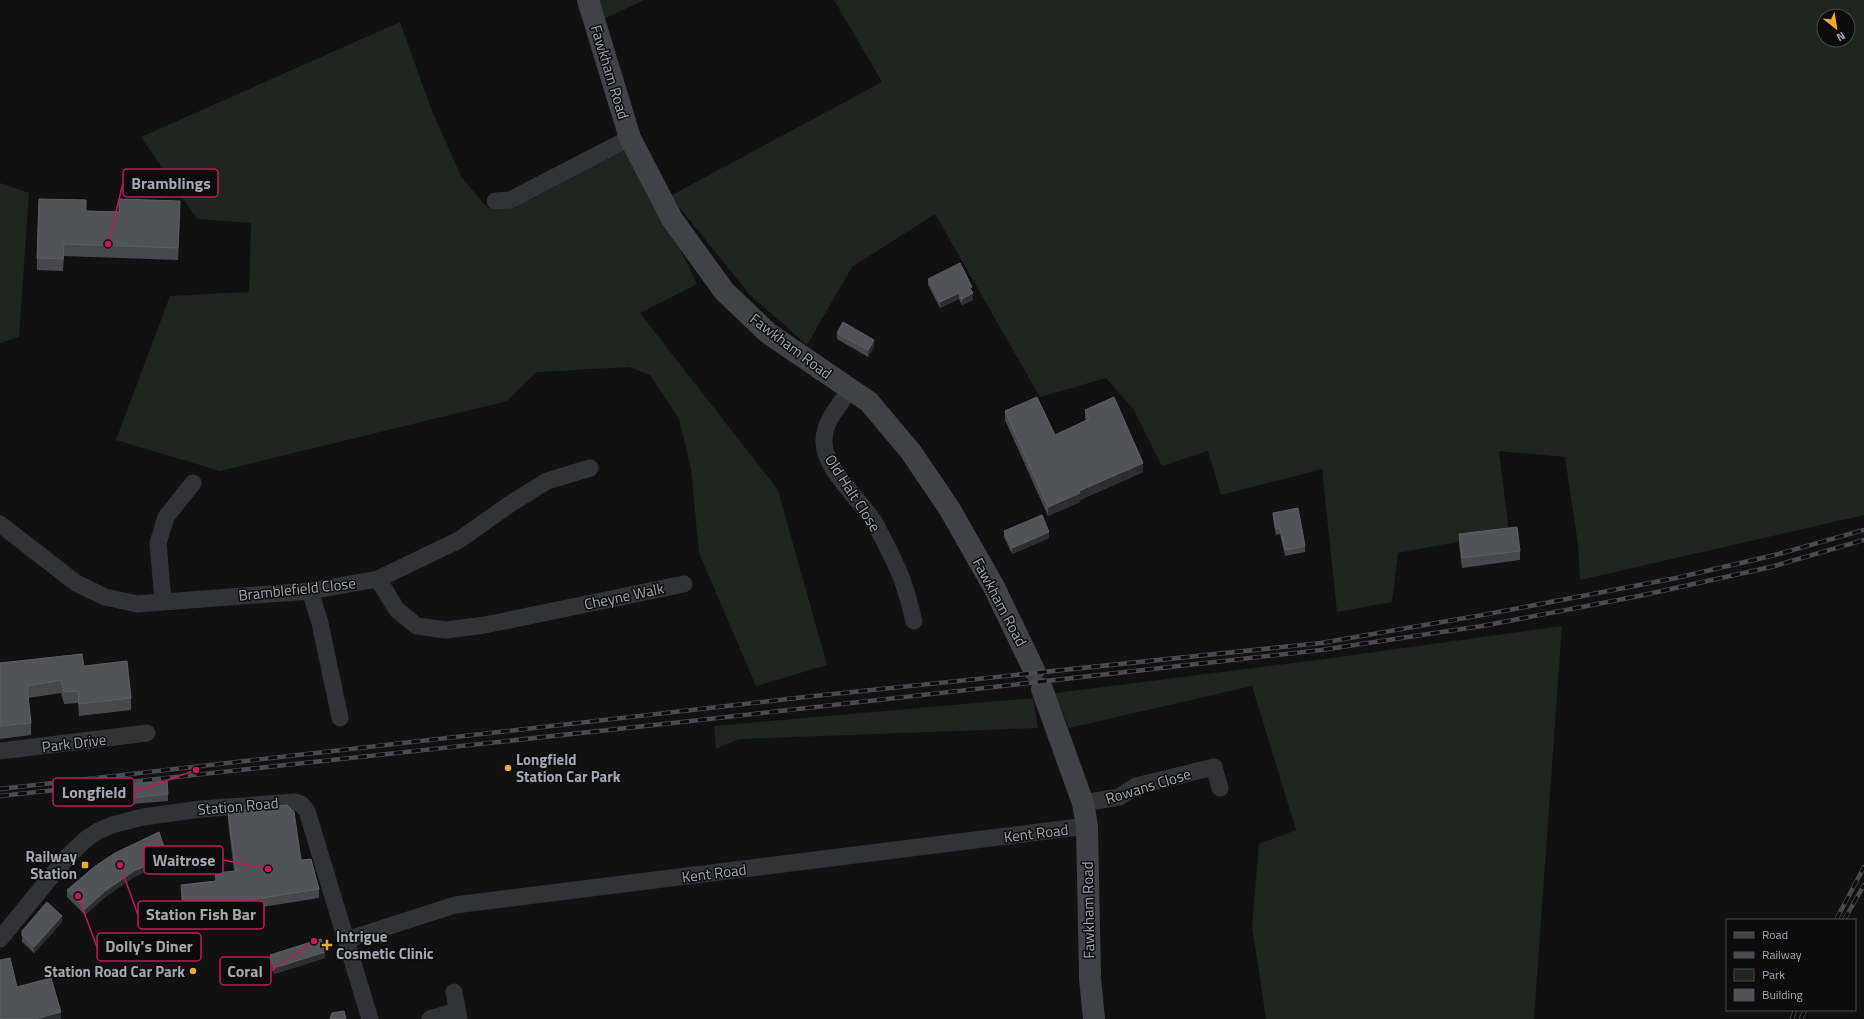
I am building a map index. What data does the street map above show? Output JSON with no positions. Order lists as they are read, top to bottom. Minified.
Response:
{"streets":{"street":["Fawkham Road","Old Halt Close","Bramblefield Close","Cheyne Walk","Park Drive","Rowans Close","Station Road","Kent Road"]},"crossings":[["Fawkham Road","Old Halt Close"],["Fawkham Road","Rowans Close"],["Fawkham Road","Kent Road"],["Bramblefield Close","Cheyne Walk"],["Station Road","Kent Road"]],"places":{"other":["Bramblings","Longfield Station Car Park","Longfield","Station Fish Bar","Waitrose","Dolly's Diner","Coral","Station Road Car Park"],"transit":["Railway Station"],"health":["Intrigue Cosmetic Clinic"]},"legend":["Road","Railway","Park","Building"],"north":"bottom right"}
